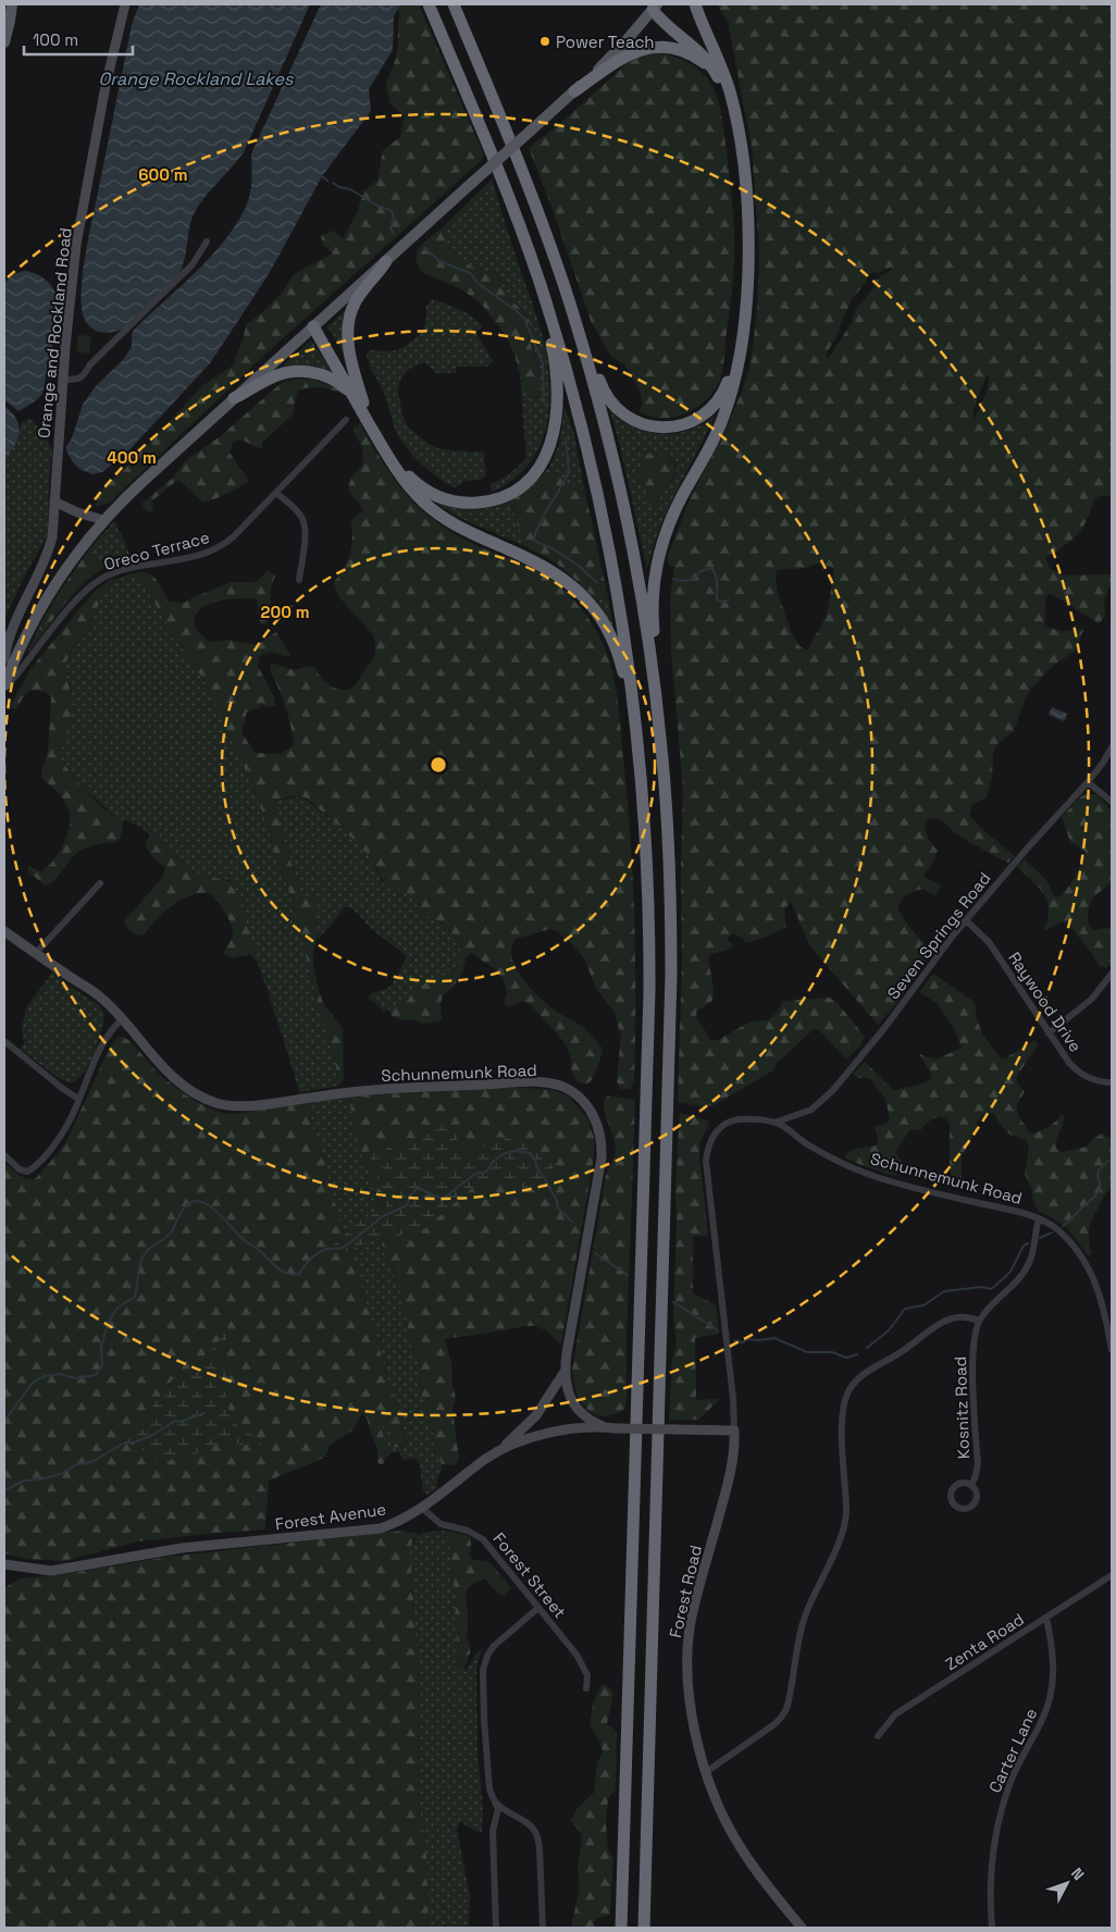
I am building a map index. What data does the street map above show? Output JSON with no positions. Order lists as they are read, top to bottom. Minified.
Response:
{"streets":{"street":["Orange and Rockland Road","Oreco Terrace","Seven Springs Road","Raywood Drive","Schunnemunk Road","Kosnitz Road","Forest Avenue","Forest Street","Forest Road","Zenta Road","Carter Lane"]},"crossings":[["Seven Springs Road","Raywood Drive"],["Seven Springs Road","Schunnemunk Road"],["Schunnemunk Road","Kosnitz Road"],["Schunnemunk Road","Forest Avenue"],["Schunnemunk Road","Forest Road"],["Forest Avenue","Forest Street"],["Forest Avenue","Forest Road"],["Zenta Road","Carter Lane"]],"water":["Orange Rockland Lakes"],"places":["Power Teach"],"scale_bar":"100 m","north":"top right","rings":["600 m","400 m","200 m"]}
